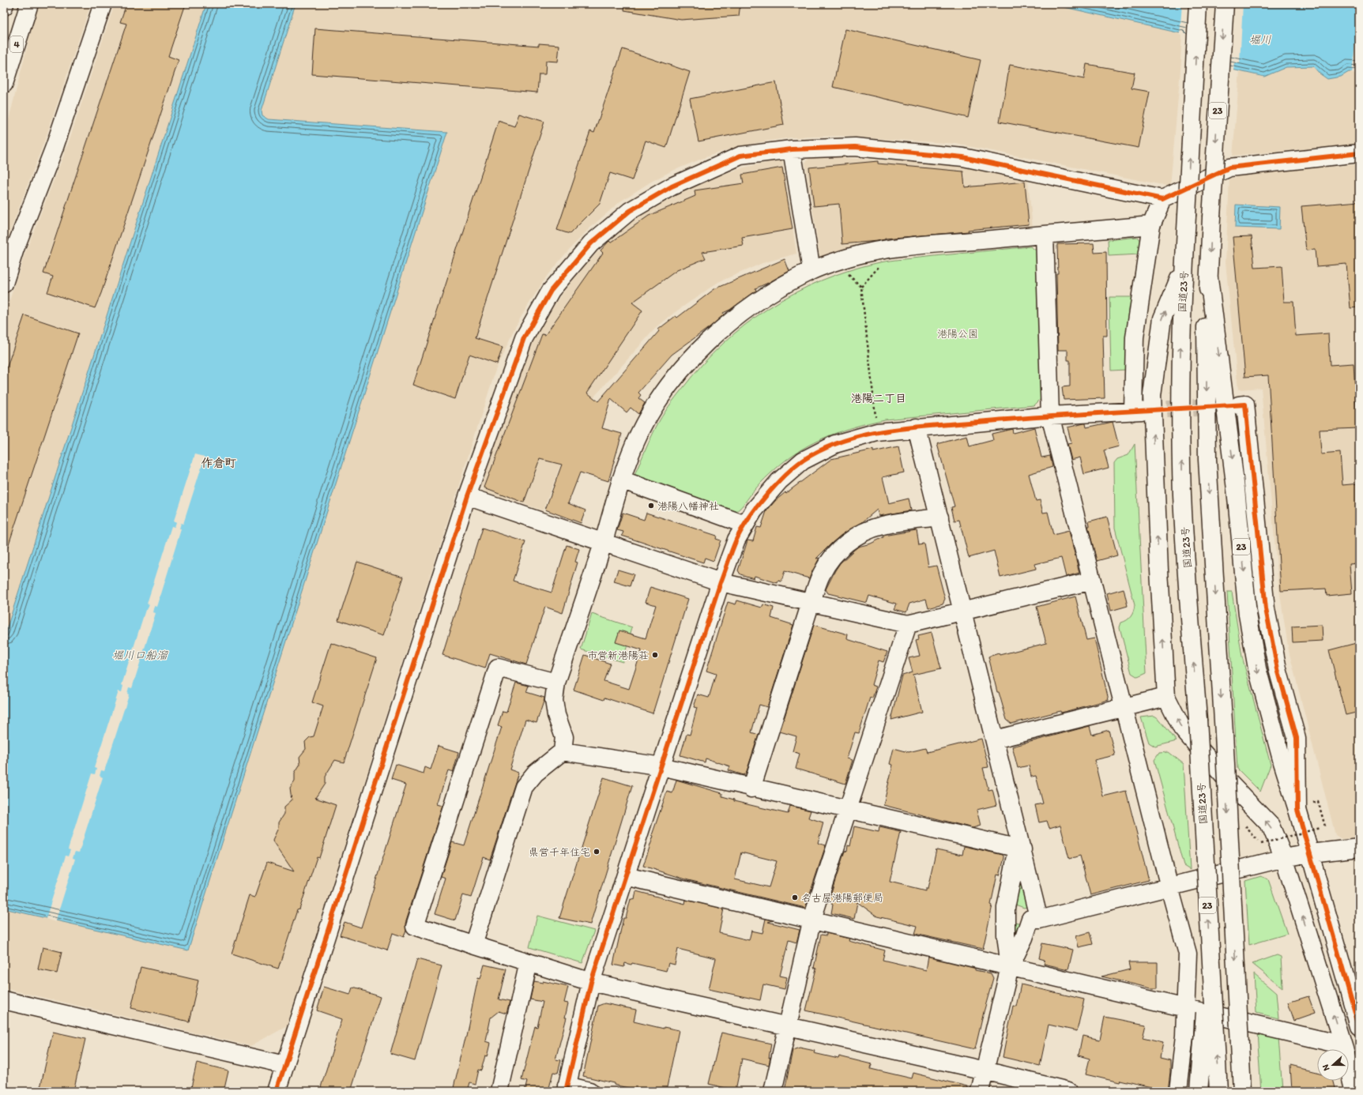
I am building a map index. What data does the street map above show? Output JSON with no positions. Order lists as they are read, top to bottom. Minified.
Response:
{"streets":{"main road":["4","23","国道23号"]},"crossings":[["23","国道23号"]],"districts":["港陽二丁目","作倉町"],"water":["堀川","堀川口船溜"],"parks":["港陽公園"],"places":["港陽八幡神社","市営新港陽荘","県営千年住宅","名古屋港陽郵便局"],"north":"left"}
